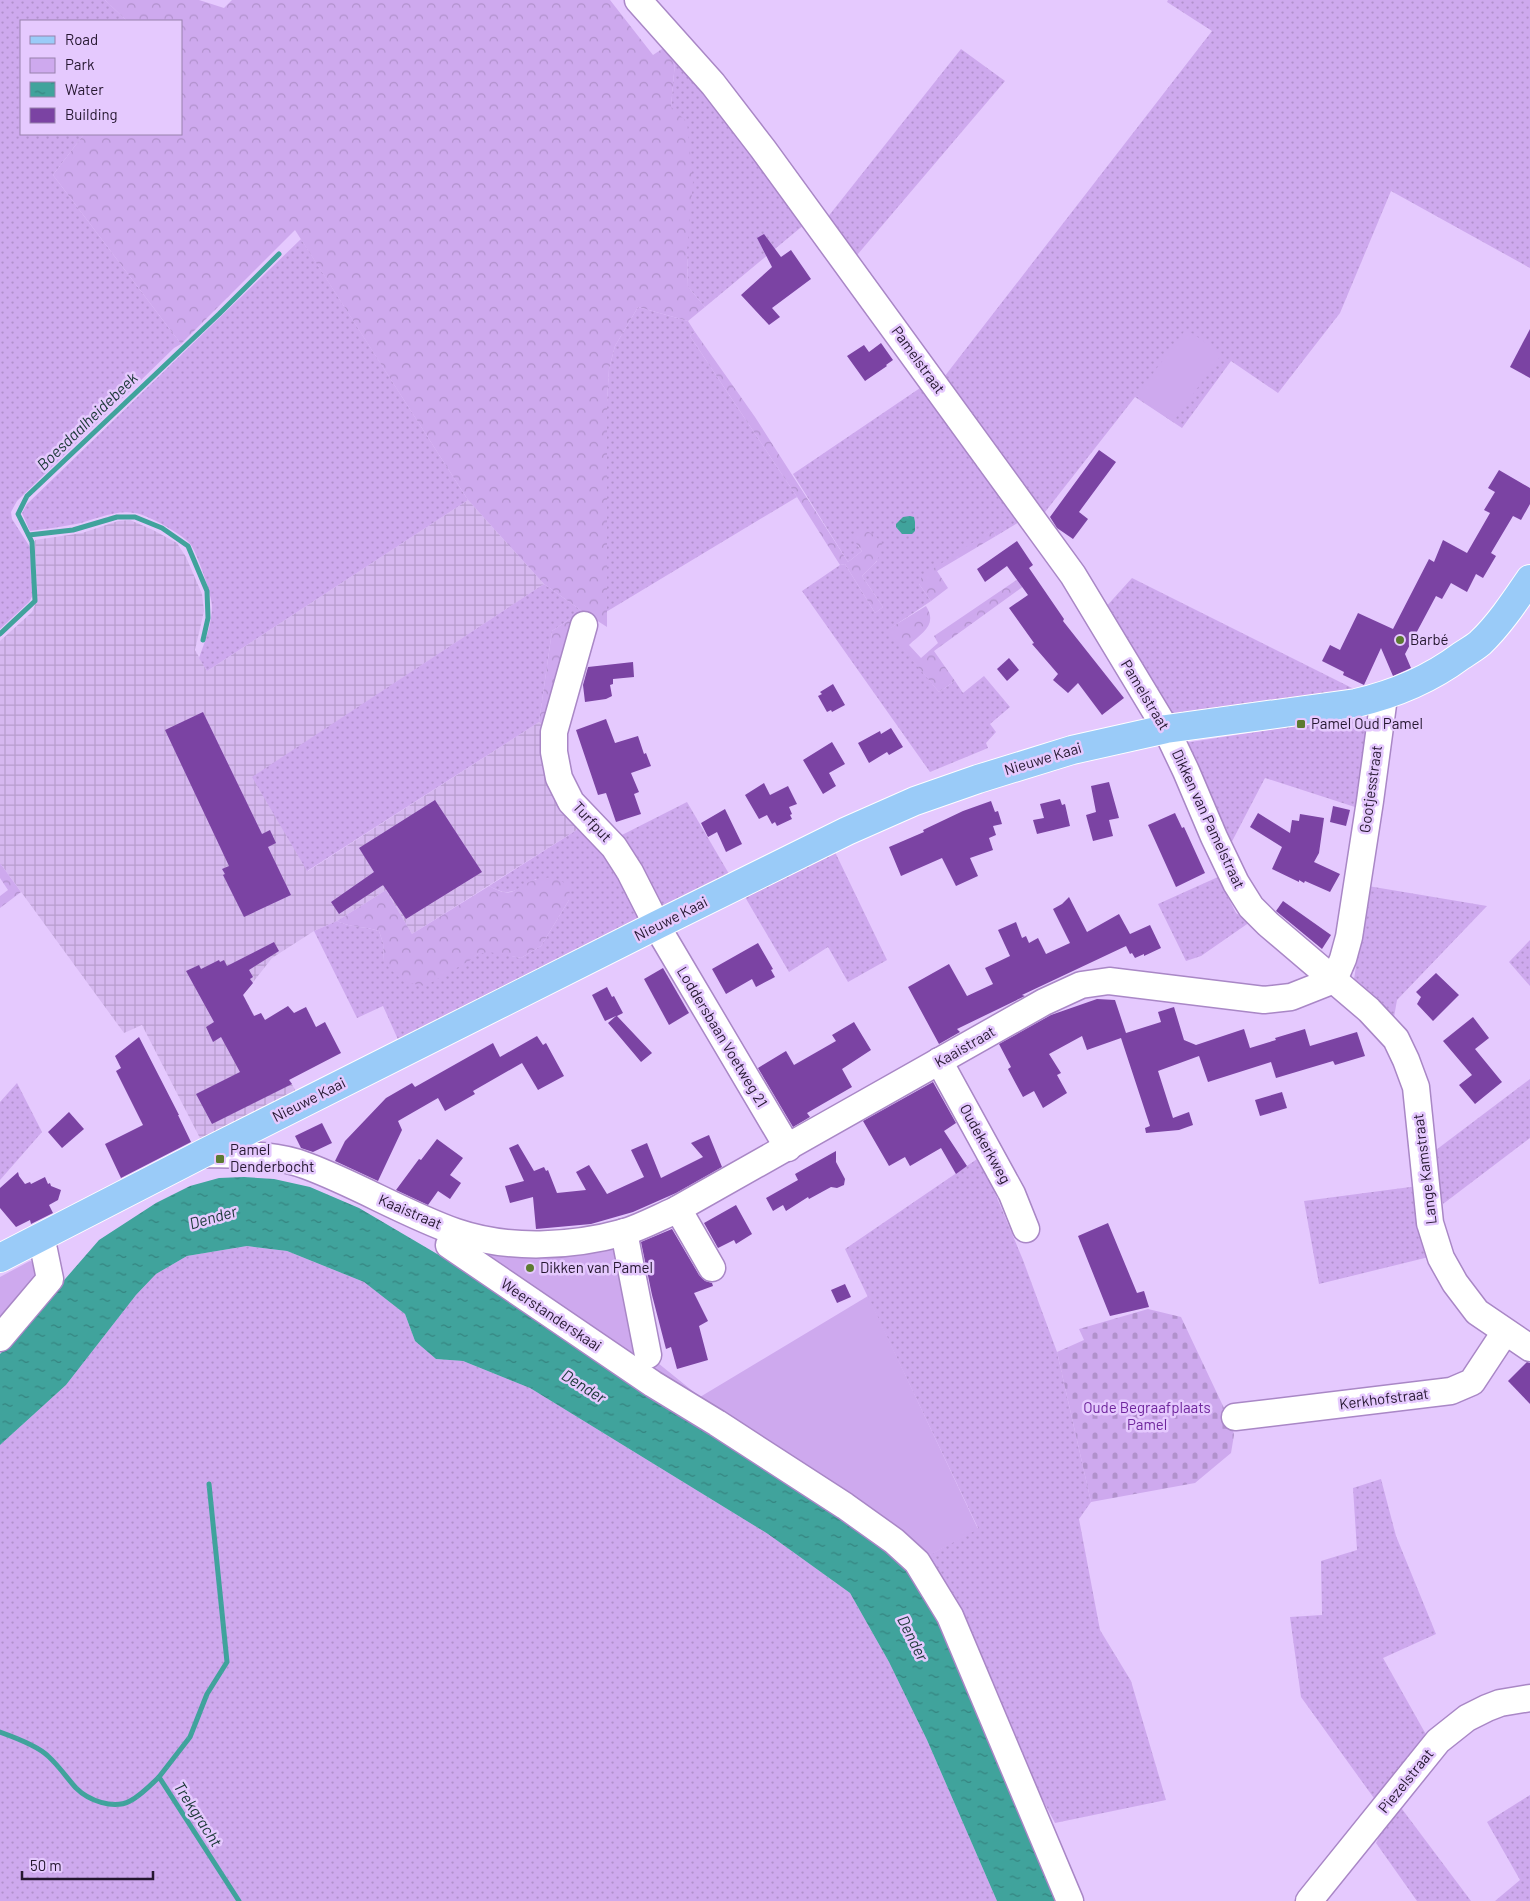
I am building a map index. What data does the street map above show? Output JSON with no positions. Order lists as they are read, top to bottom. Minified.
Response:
{"streets":{"main road":["Nieuwe Kaai"],"street":["Pamelstraat","Gootjesstraat","Dikken van Pamelstraat","Turfput","Loddersbaan Voetweg 21","Kaaistraat","Oudekerkweg","Lange Kamstraat","Weerstanderskaai","Kerkhofstraat","Piezelstraat"]},"crossings":[["Pamelstraat","Nieuwe Kaai"],["Pamelstraat","Dikken van Pamelstraat"],["Nieuwe Kaai","Gootjesstraat"],["Nieuwe Kaai","Dikken van Pamelstraat"],["Nieuwe Kaai","Turfput"],["Nieuwe Kaai","Loddersbaan Voetweg 21"],["Nieuwe Kaai","Kaaistraat"],["Gootjesstraat","Dikken van Pamelstraat"],["Gootjesstraat","Kaaistraat"],["Gootjesstraat","Lange Kamstraat"],["Dikken van Pamelstraat","Kaaistraat"],["Dikken van Pamelstraat","Lange Kamstraat"],["Turfput","Loddersbaan Voetweg 21"],["Loddersbaan Voetweg 21","Kaaistraat"],["Kaaistraat","Oudekerkweg"],["Kaaistraat","Lange Kamstraat"],["Lange Kamstraat","Kerkhofstraat"]],"water":["Boesdaalheidebeek","Dender","Trekgracht"],"parks":["Oude Begraafplaats Pamel"],"places":{"other":["Barbé","Dikken van Pamel"],"transit":["Pamel Oud Pamel","Pamel Denderbocht"]},"legend":["Road","Park","Water","Building"],"scale_bar":"50 m"}
